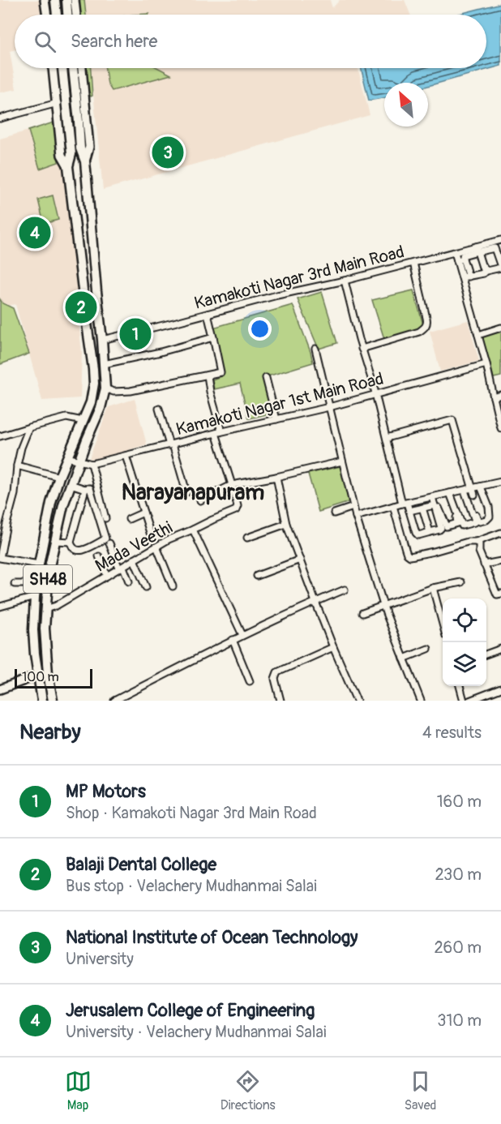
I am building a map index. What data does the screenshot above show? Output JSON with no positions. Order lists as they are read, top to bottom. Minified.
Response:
{"streets":{"main road":["SH48"],"street":["Kamakoti Nagar 3rd Main Road","Kamakoti Nagar 1st Main Road","Mada Veethi"]},"crossings":[["Kamakoti Nagar 3rd Main Road","SH48"],["Kamakoti Nagar 1st Main Road","SH48"],["Mada Veethi","SH48"]],"districts":["Narayanapuram"],"scale_bar":"100 m","north":"top left","page":{"search":"Search here","pins":["3","4","2","1"],"scale":"100 m","heading":["Nearby","4 results"],"list":[{"mark":"1","name":"MP Motors","note":"Shop · Kamakoti Nagar 3rd Main Road","value":"160 m"},{"mark":"2","name":"Balaji Dental College","note":"Bus stop · Velachery Mudhanmai Salai","value":"230 m"},{"mark":"3","name":"National Institute of Ocean Technology","note":"University","value":"260 m"},{"mark":"4","name":"Jerusalem College of Engineering","note":"University · Velachery Mudhanmai Salai","value":"310 m"}],"nav":["Map","Directions","Saved"]}}
